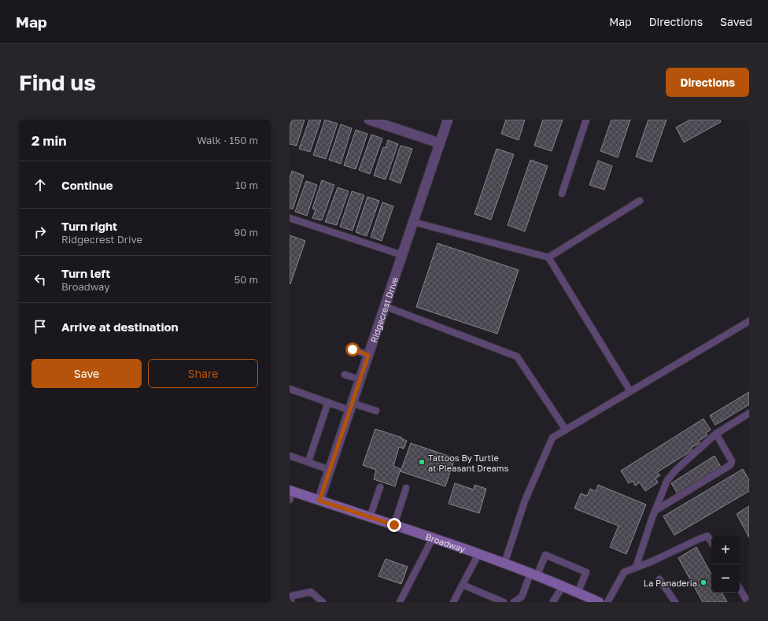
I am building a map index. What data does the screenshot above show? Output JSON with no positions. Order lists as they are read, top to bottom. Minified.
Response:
{"streets":{"main road":["Broadway"],"street":["Ridgecrest Drive"]},"crossings":[["Ridgecrest Drive","Broadway"]],"places":["Tattoos By Turtle at Pleasant Dreams","La Panaderia"],"page":{"header":"Map","nav":["Map","Directions","Saved"],"buttons":["Directions",["Save","Share"]],"title":"Find us","heading":["2 min","Walk · 150 m"],"list":[["Continue","10 m"],["Turn right","Ridgecrest Drive","90 m"],["Turn left","Broadway","50 m"],"Arrive at destination"],"map_buttons":["+","−"]}}
